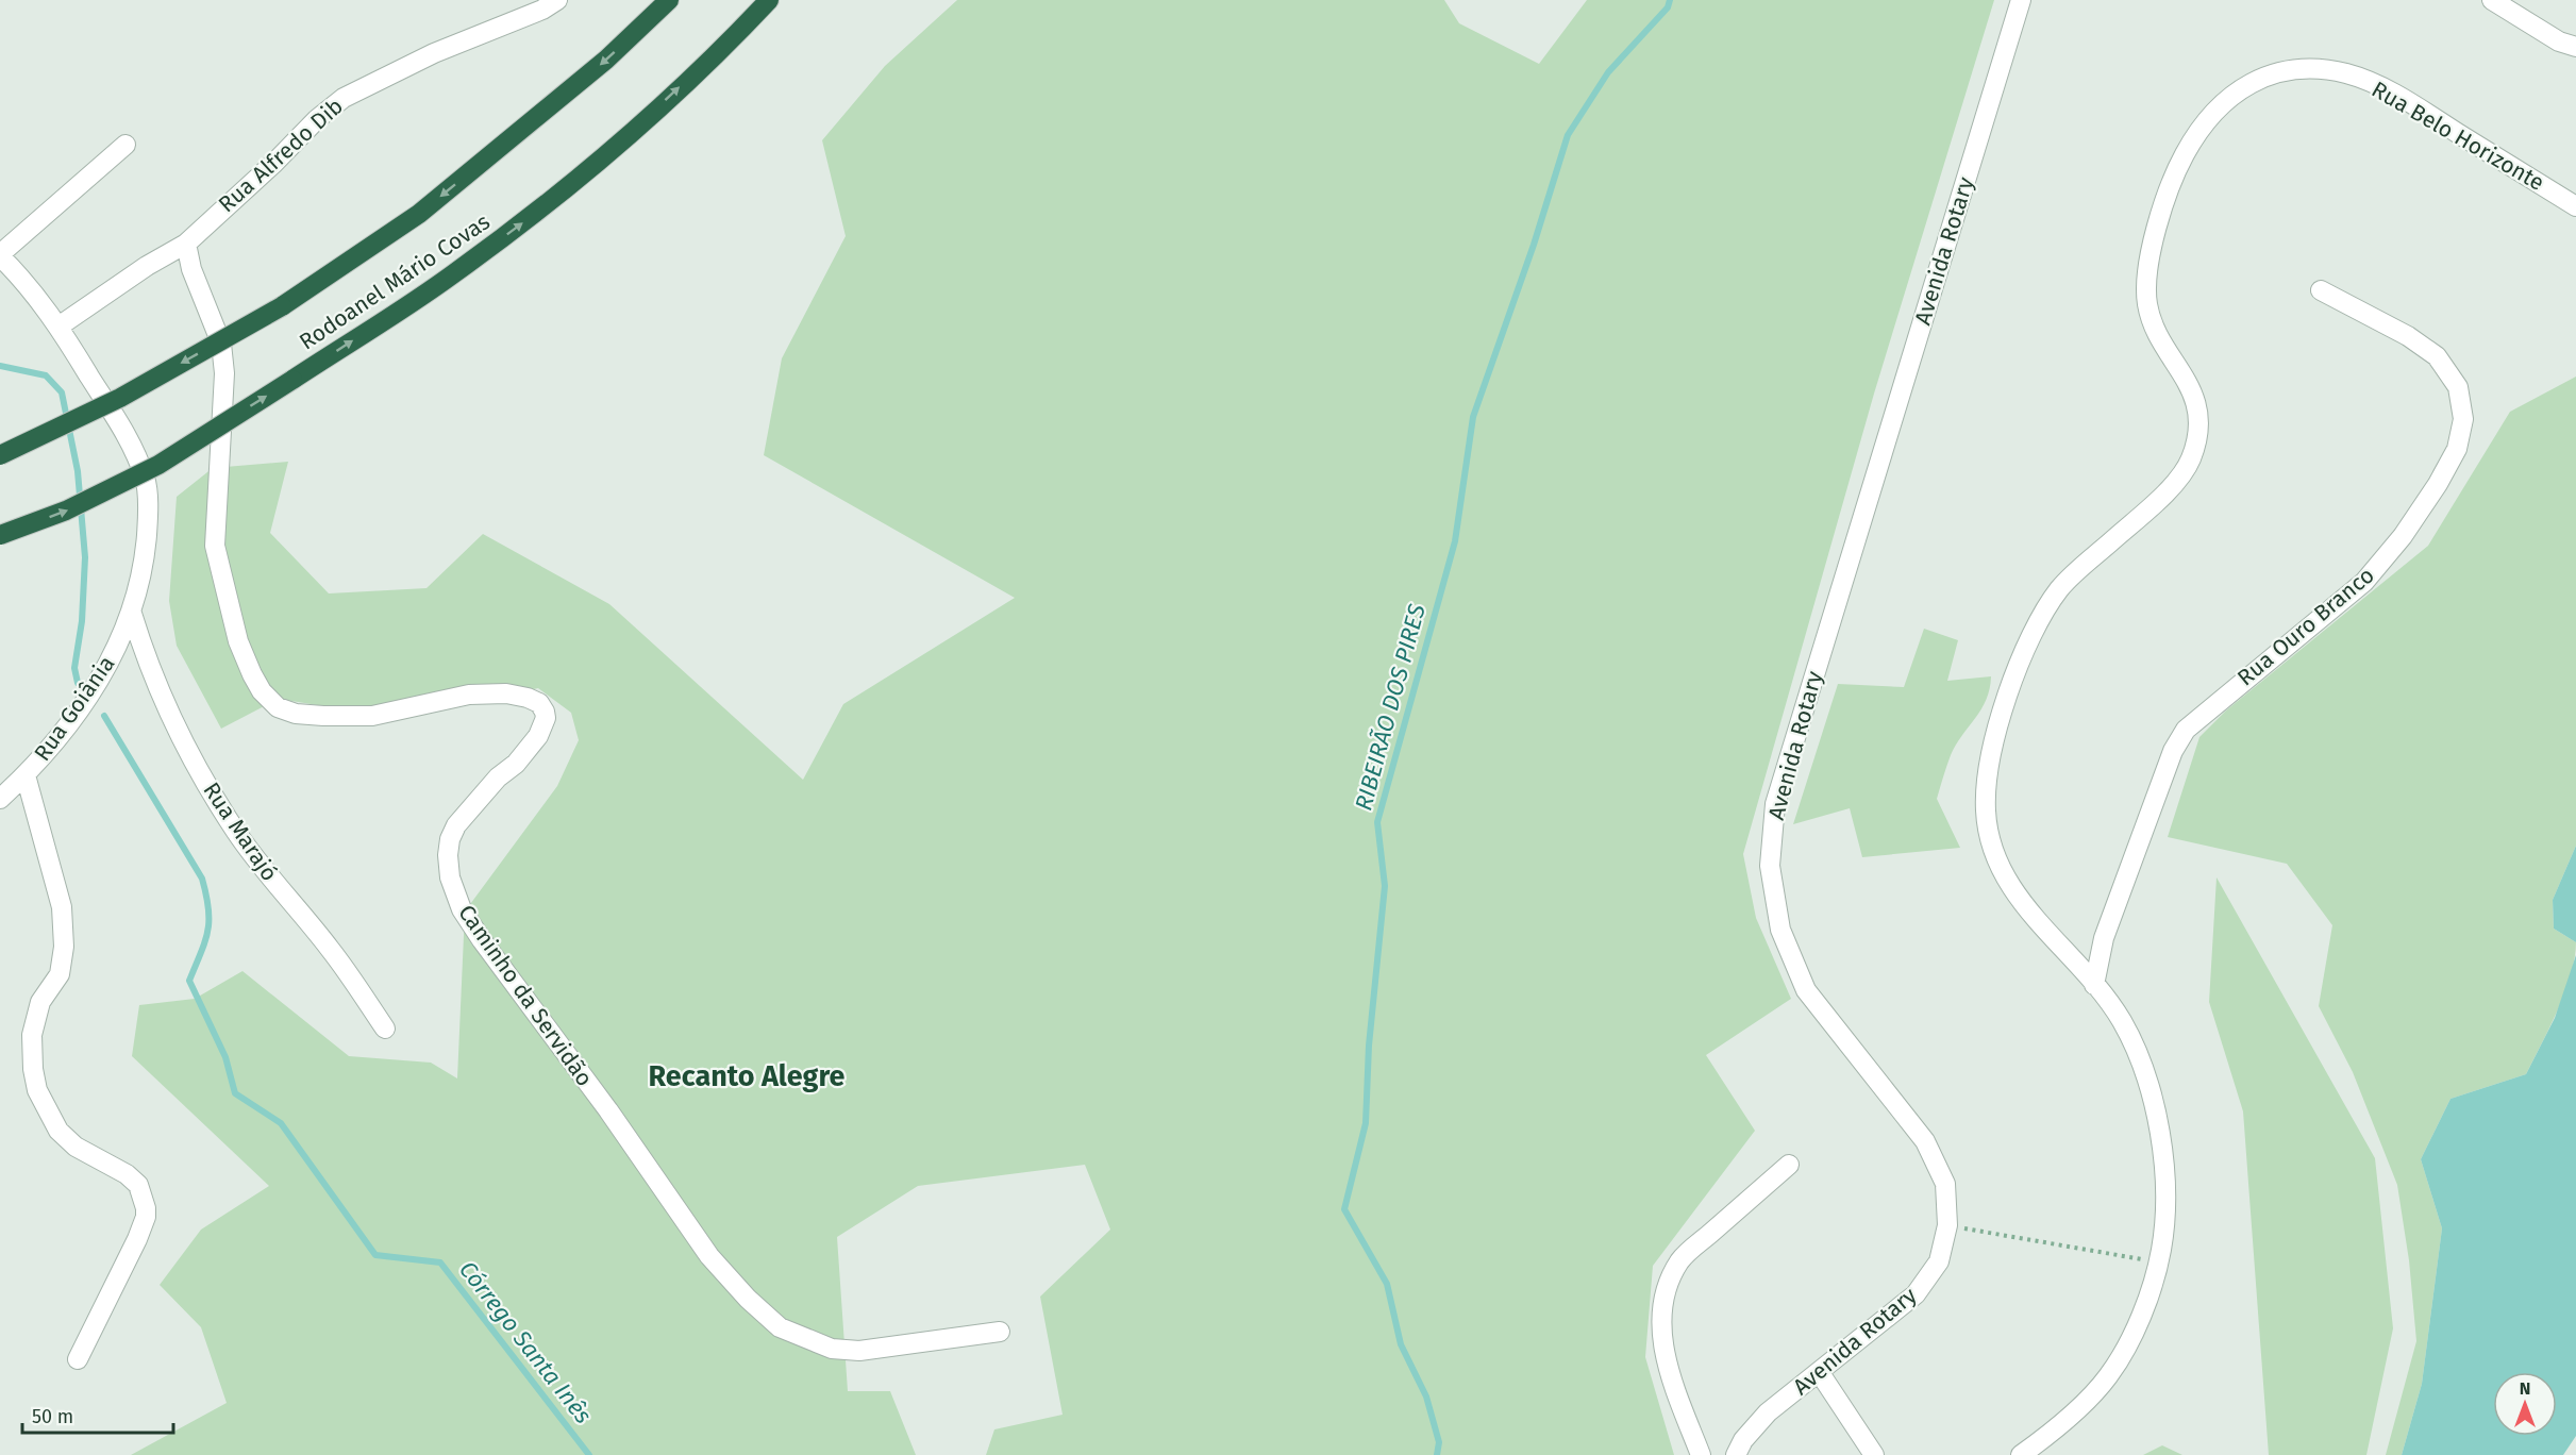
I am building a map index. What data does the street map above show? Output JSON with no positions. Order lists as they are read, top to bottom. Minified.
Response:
{"streets":{"highway":["Rodoanel Mário Covas"],"street":["Rua Belo Horizonte","Rua Alfredo Dib","Avenida Rotary","Rua Ouro Branco","Rua Goiânia","Rua Marajó","Caminho da Servidão"]},"crossings":[["Rua Belo Horizonte","Rua Ouro Branco"],["Rua Alfredo Dib","Rua Goiânia"],["Rua Alfredo Dib","Caminho da Servidão"],["Rua Goiânia","Rua Marajó"]],"districts":["Recanto Alegre"],"water":["RIBEIRÃO DOS PIRES","Córrego Santa Inês"],"scale_bar":"50 m","north":"top"}
